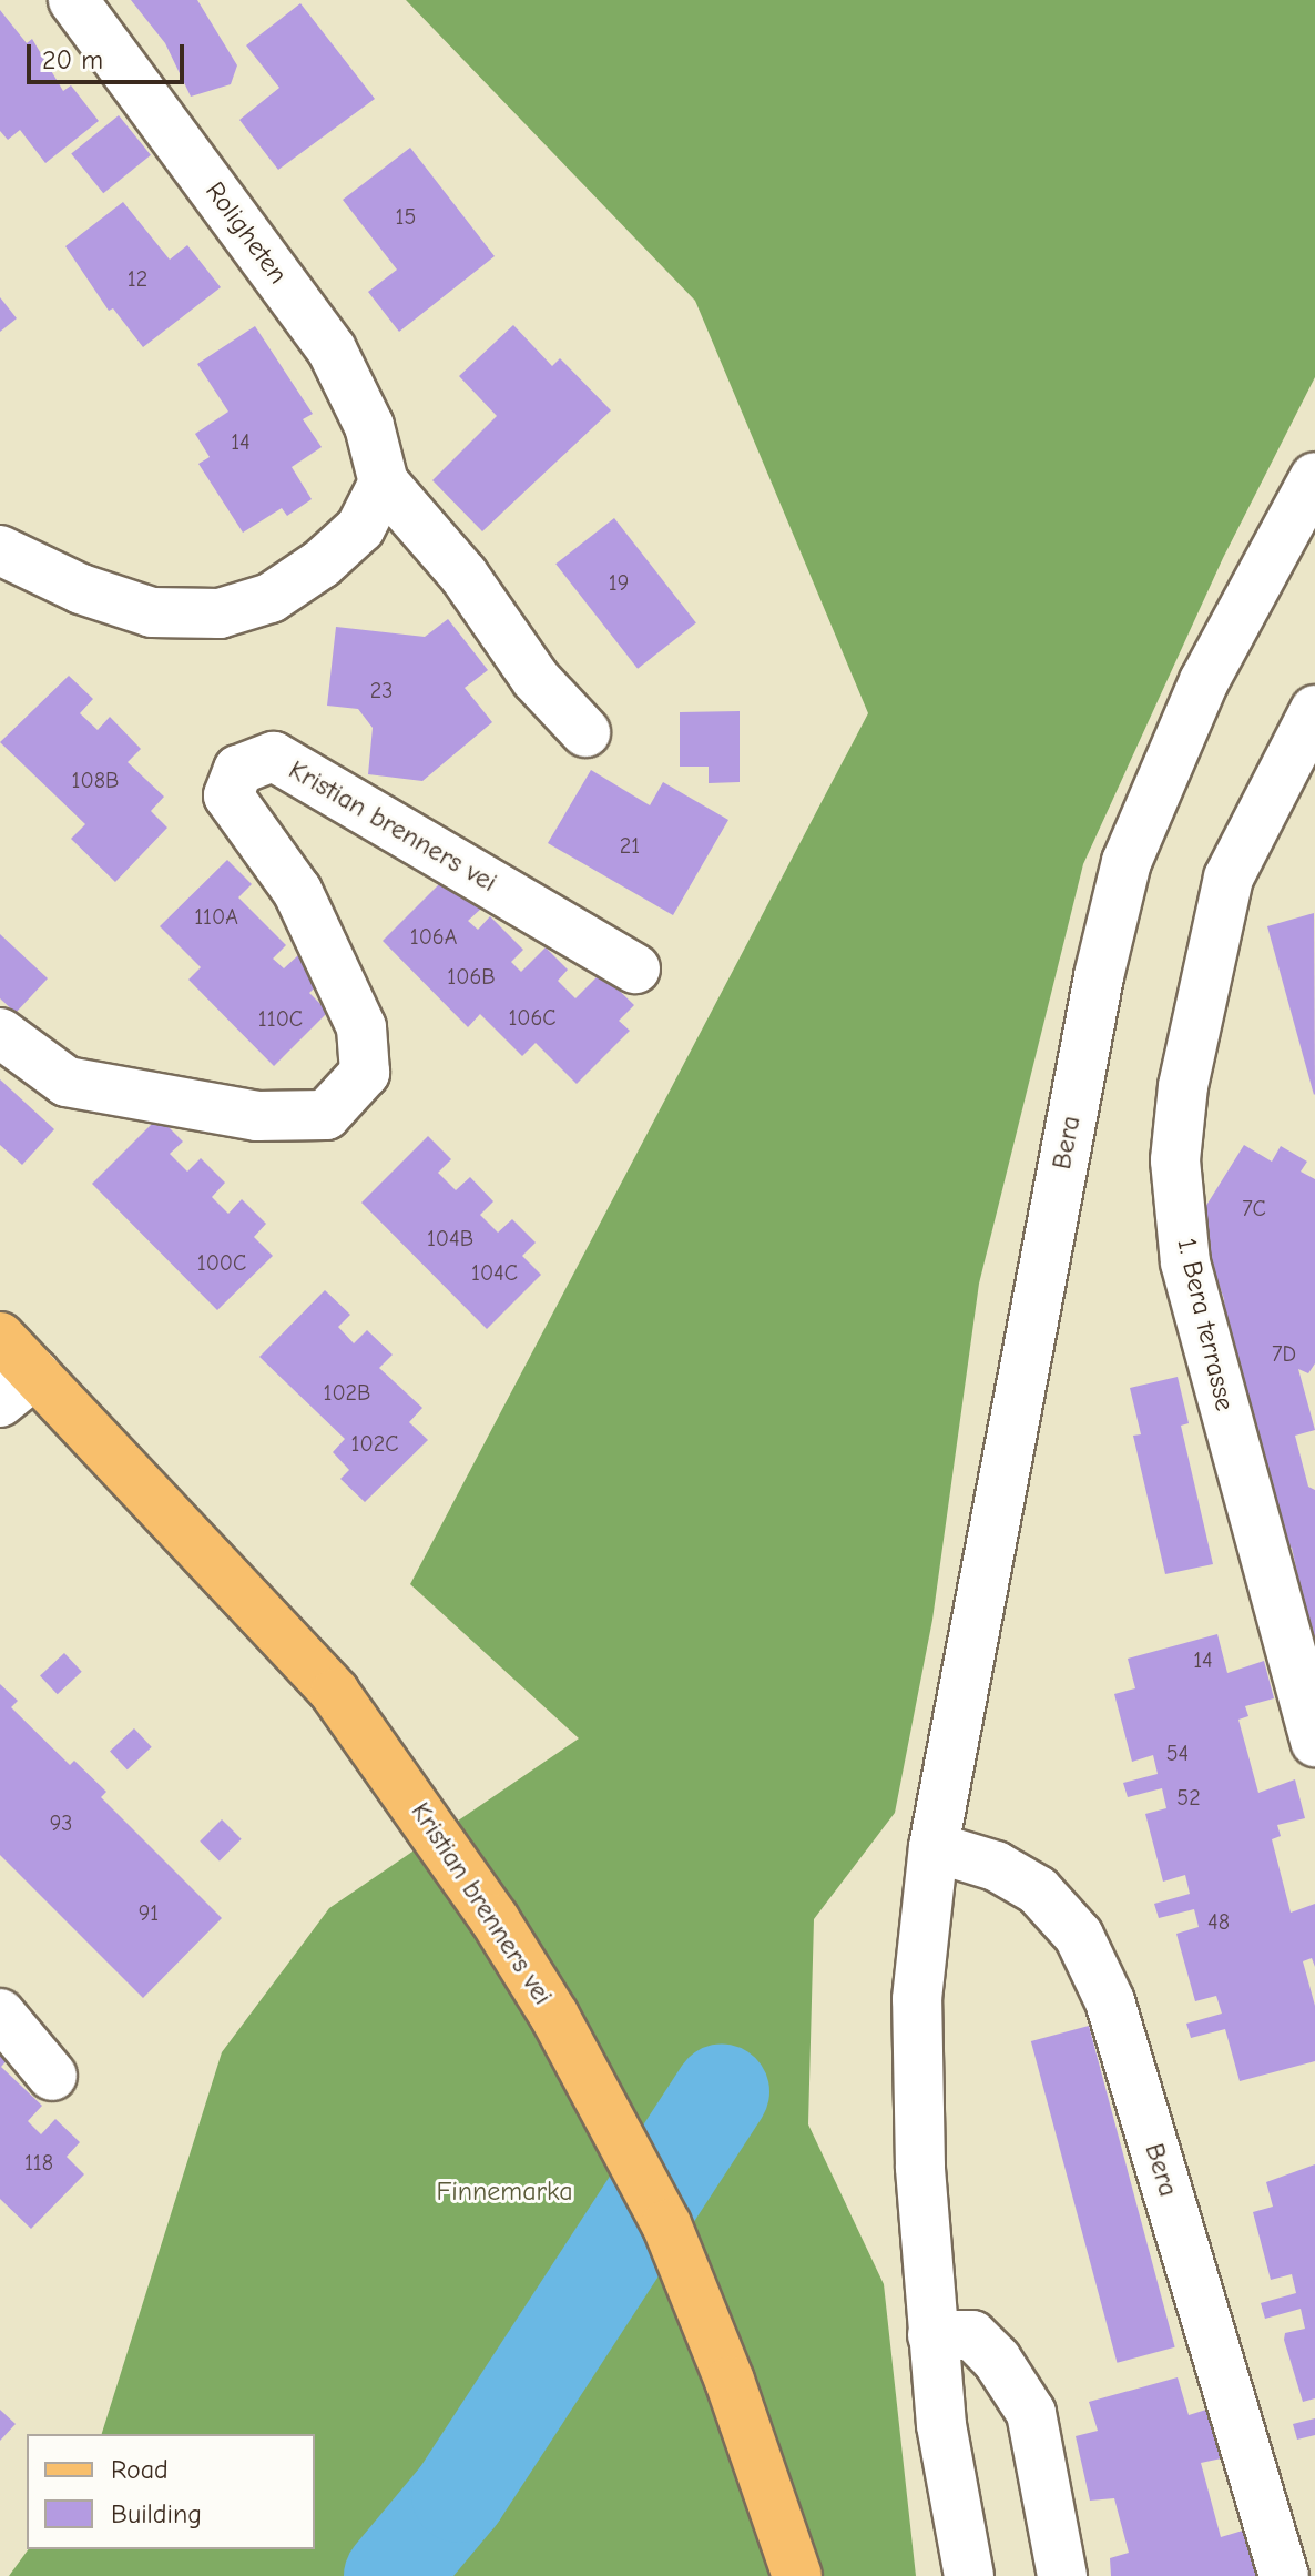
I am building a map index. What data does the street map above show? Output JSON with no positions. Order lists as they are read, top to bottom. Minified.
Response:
{"streets":{"main road":["Kristian brenners vei"],"street":["Roligheten","Bera","1. Bera terrasse"]},"parks":["Finnemarka"],"house_numbers":["15","12","14","19","23","108B","21","110A","106A","106B","106C","110C","7C","104B","100C","104C","7D","102B","102C","14","54","52","93","91","48","118"],"legend":["Road","Building"],"scale_bar":"20 m"}
